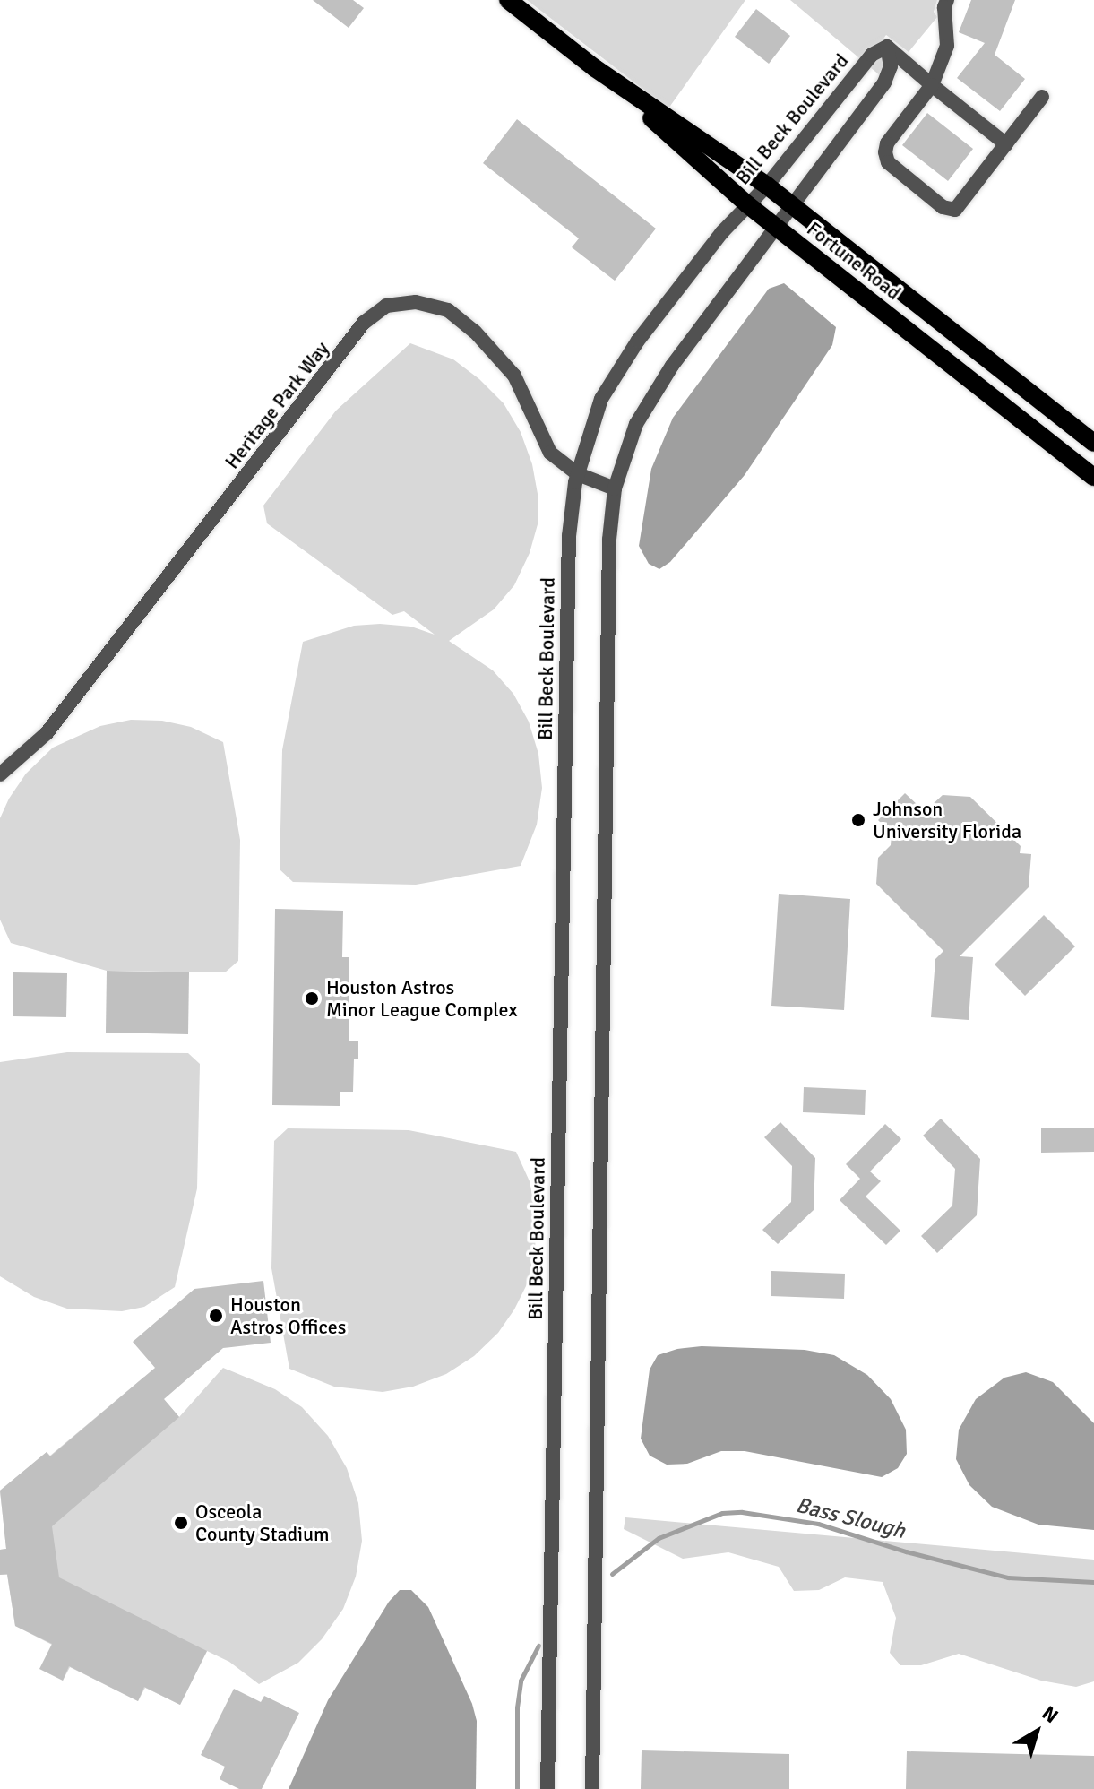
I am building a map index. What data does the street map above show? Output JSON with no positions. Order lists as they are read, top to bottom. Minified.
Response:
{"streets":{"main road":["Fortune Road"],"street":["Bill Beck Boulevard","Heritage Park Way"]},"crossings":[["Bill Beck Boulevard","Fortune Road"],["Bill Beck Boulevard","Heritage Park Way"]],"water":["Bass Slough"],"places":["Johnson University Florida","Houston Astros Minor League Complex","Houston Astros Offices","Osceola County Stadium"],"north":"top right"}
